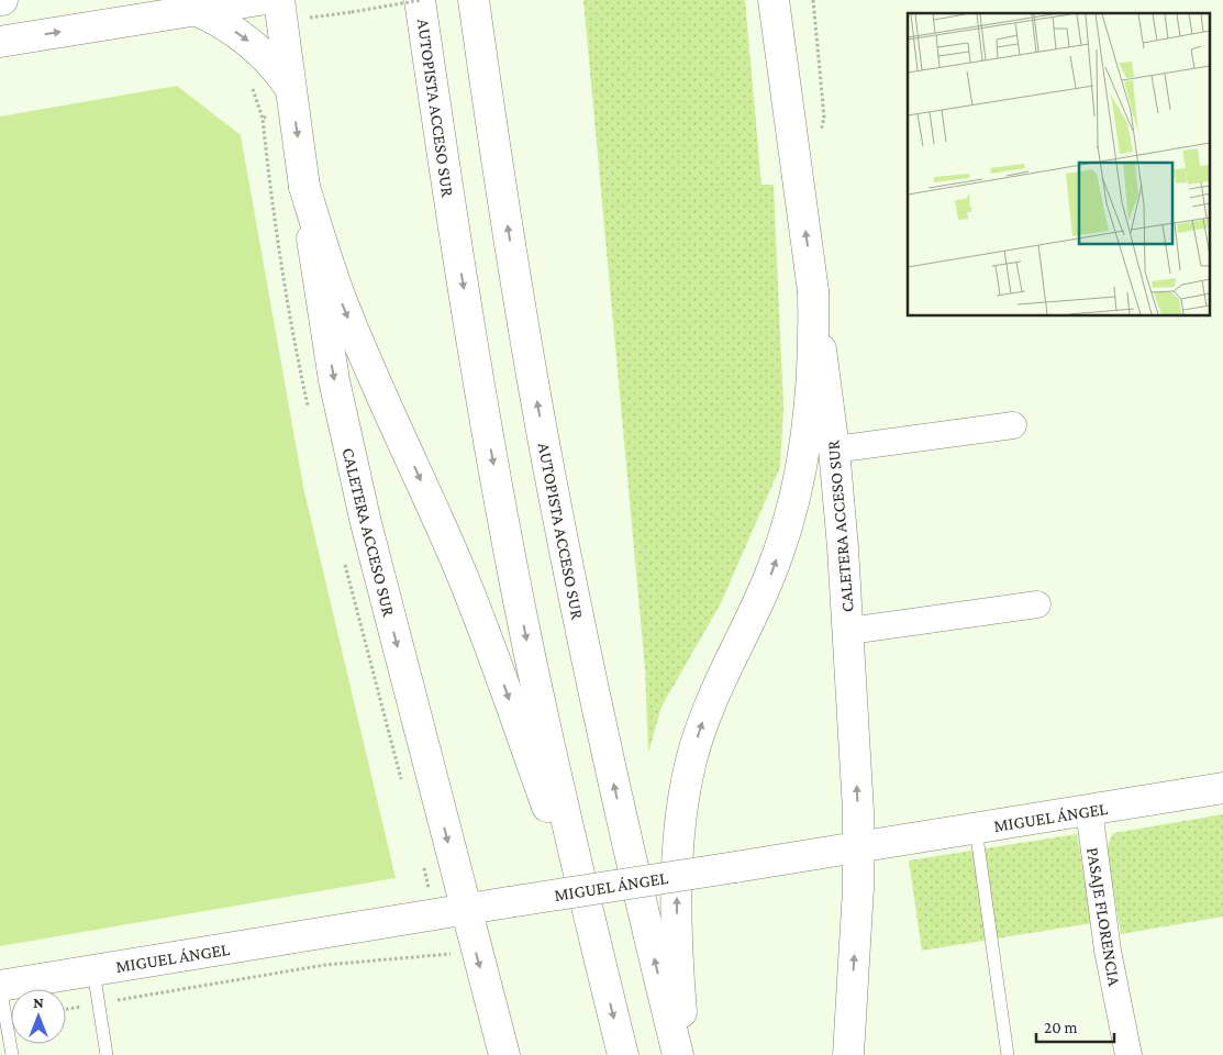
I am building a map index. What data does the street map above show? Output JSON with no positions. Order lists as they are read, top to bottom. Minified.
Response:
{"streets":{"main road":["AUTOPISTA ACCESO SUR","CALETERA ACCESO SUR","MIGUEL ÁNGEL"],"street":["PASAJE FLORENCIA"]},"crossings":[["CALETERA ACCESO SUR","MIGUEL ÁNGEL"],["MIGUEL ÁNGEL","PASAJE FLORENCIA"]],"scale_bar":"20 m","north":"top"}
